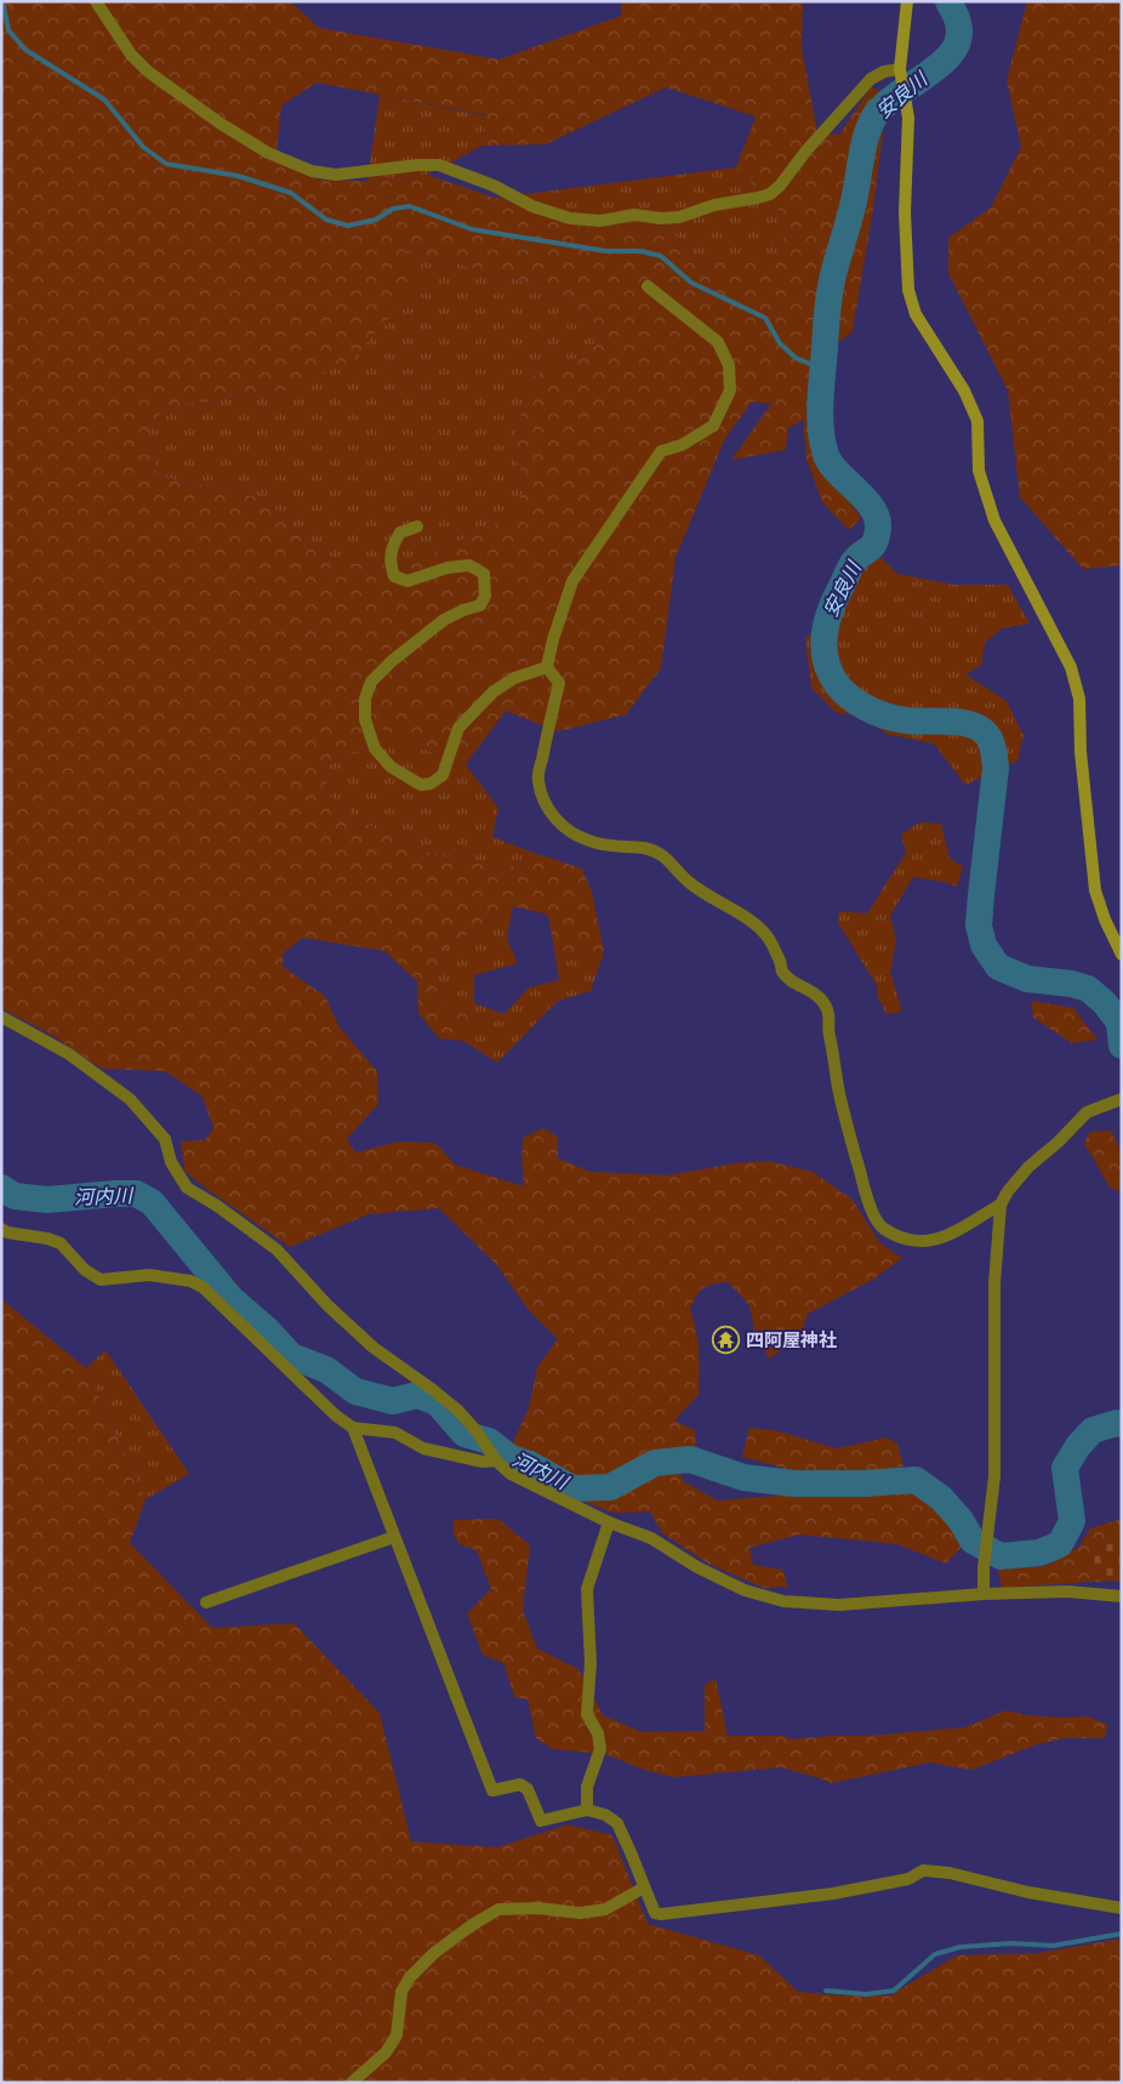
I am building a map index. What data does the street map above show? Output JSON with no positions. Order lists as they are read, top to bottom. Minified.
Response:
{"water":["安良川","河内川"],"places":{"temple":["四阿屋神社"]}}
